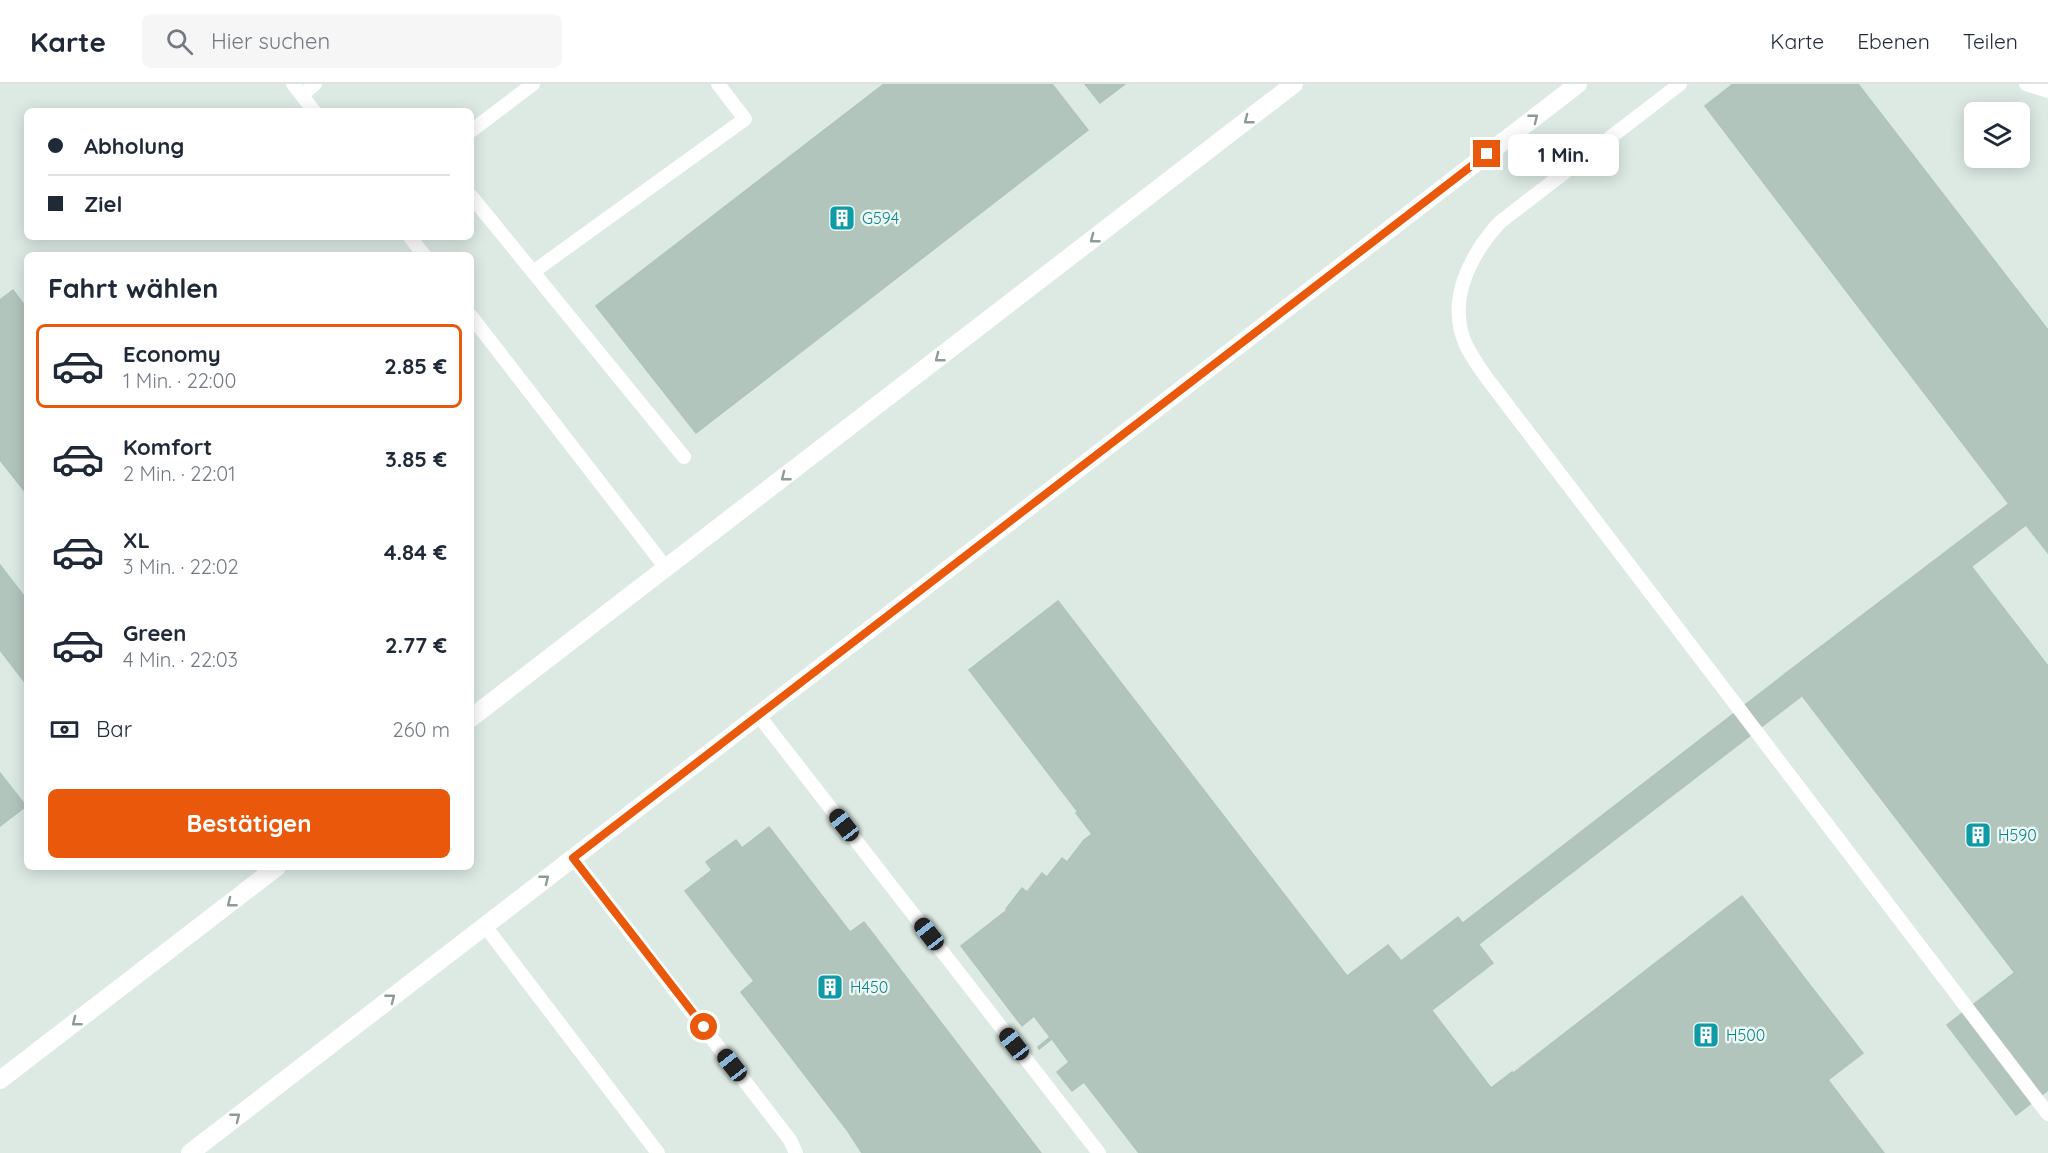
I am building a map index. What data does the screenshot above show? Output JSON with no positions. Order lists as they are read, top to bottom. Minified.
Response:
{"places":{"building":["G594","H590","H450","H500"]},"page":{"header":"Karte","search":"Hier suchen","nav":["Karte","Ebenen","Teilen"],"banner":["Abholung","Ziel"],"bubble":"1 Min.","heading":"Fahrt wählen","list":[{"name":"Economy","note":"1 Min. · 22:00","value":"2.85 €"},{"name":"Komfort","note":"2 Min. · 22:01","value":"3.85 €"},{"name":"XL","note":"3 Min. · 22:02","value":"4.84 €"},{"name":"Green","note":"4 Min. · 22:03","value":"2.77 €"}],"pay":["Bar","260 m"],"buttons":"Bestätigen"}}
